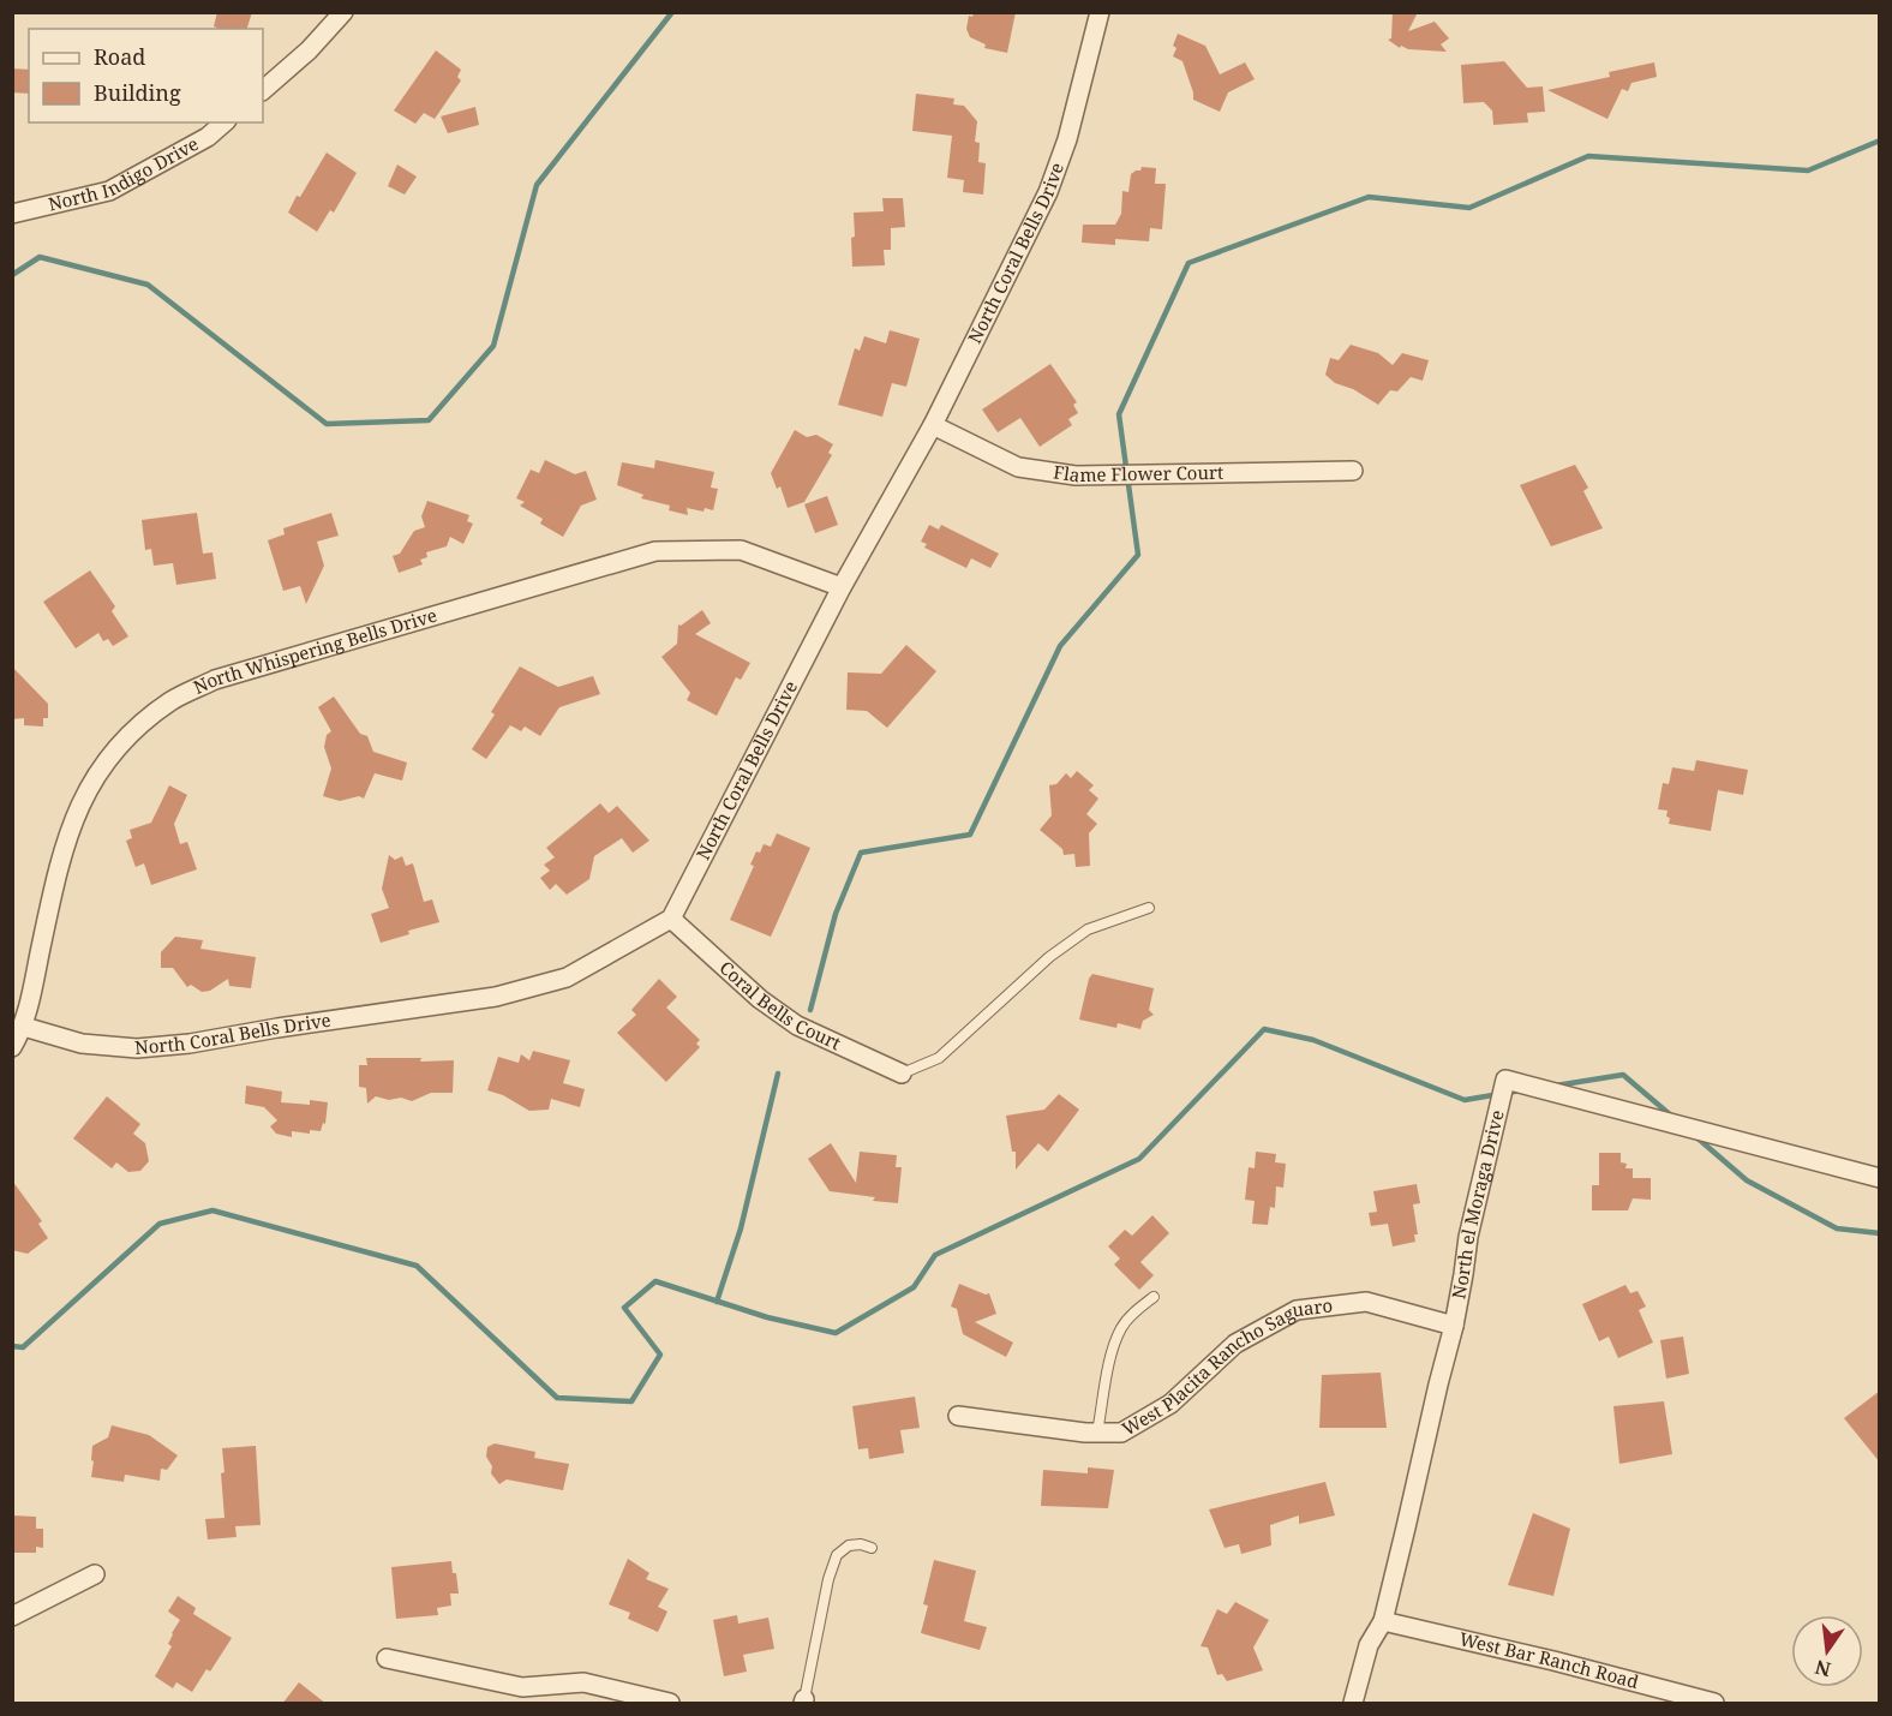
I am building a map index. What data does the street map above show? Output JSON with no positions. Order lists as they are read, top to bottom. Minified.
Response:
{"streets":{"street":["North Indigo Drive","North Coral Bells Drive","Flame Flower Court","North Whispering Bells Drive","Coral Bells Court","North el Moraga Drive","West Placita Rancho Saguaro","West Bar Ranch Road"]},"crossings":[["North Coral Bells Drive","Flame Flower Court"],["North Coral Bells Drive","North Whispering Bells Drive"],["North Coral Bells Drive","Coral Bells Court"],["North el Moraga Drive","West Placita Rancho Saguaro"],["North el Moraga Drive","West Bar Ranch Road"]],"legend":["Road","Building"],"north":"bottom"}
